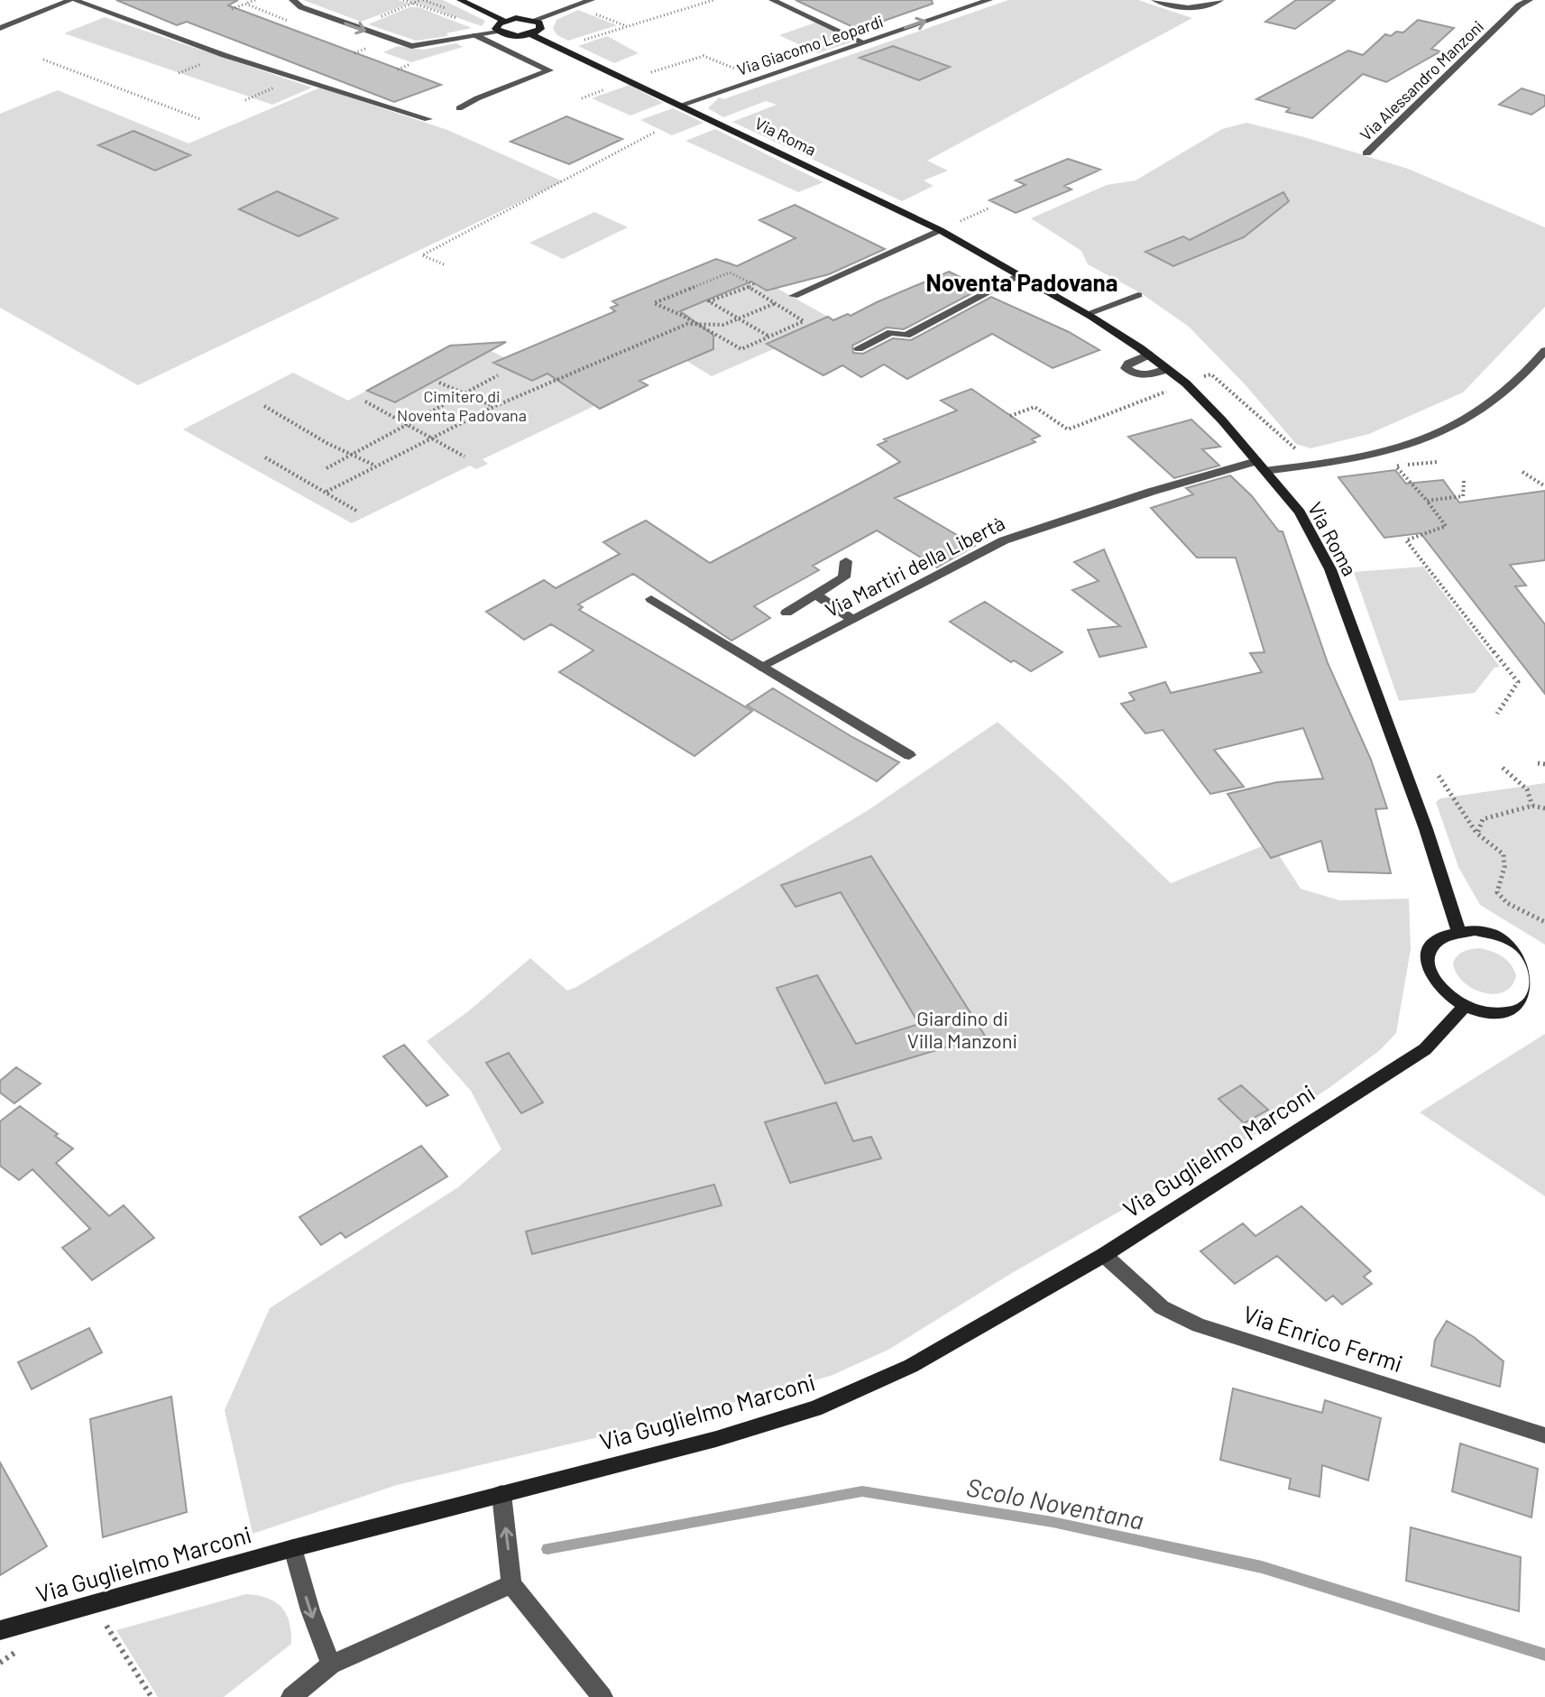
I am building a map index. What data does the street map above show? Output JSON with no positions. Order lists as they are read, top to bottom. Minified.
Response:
{"streets":{"street":["Via Giacomo Leopardi","Via Alessandro Manzoni","Via Roma","Via Martiri della Libertà","Via Guglielmo Marconi","Via Enrico Fermi"]},"crossings":[["Via Giacomo Leopardi","Via Roma"],["Via Roma","Via Martiri della Libertà"],["Via Roma","Via Guglielmo Marconi"],["Via Guglielmo Marconi","Via Enrico Fermi"]],"one_way":["Via Giacomo Leopardi"],"districts":["Noventa Padovana"],"water":["Scolo Noventana"],"parks":["Cimitero di Noventa Padovana","Giardino di Villa Manzoni"]}
